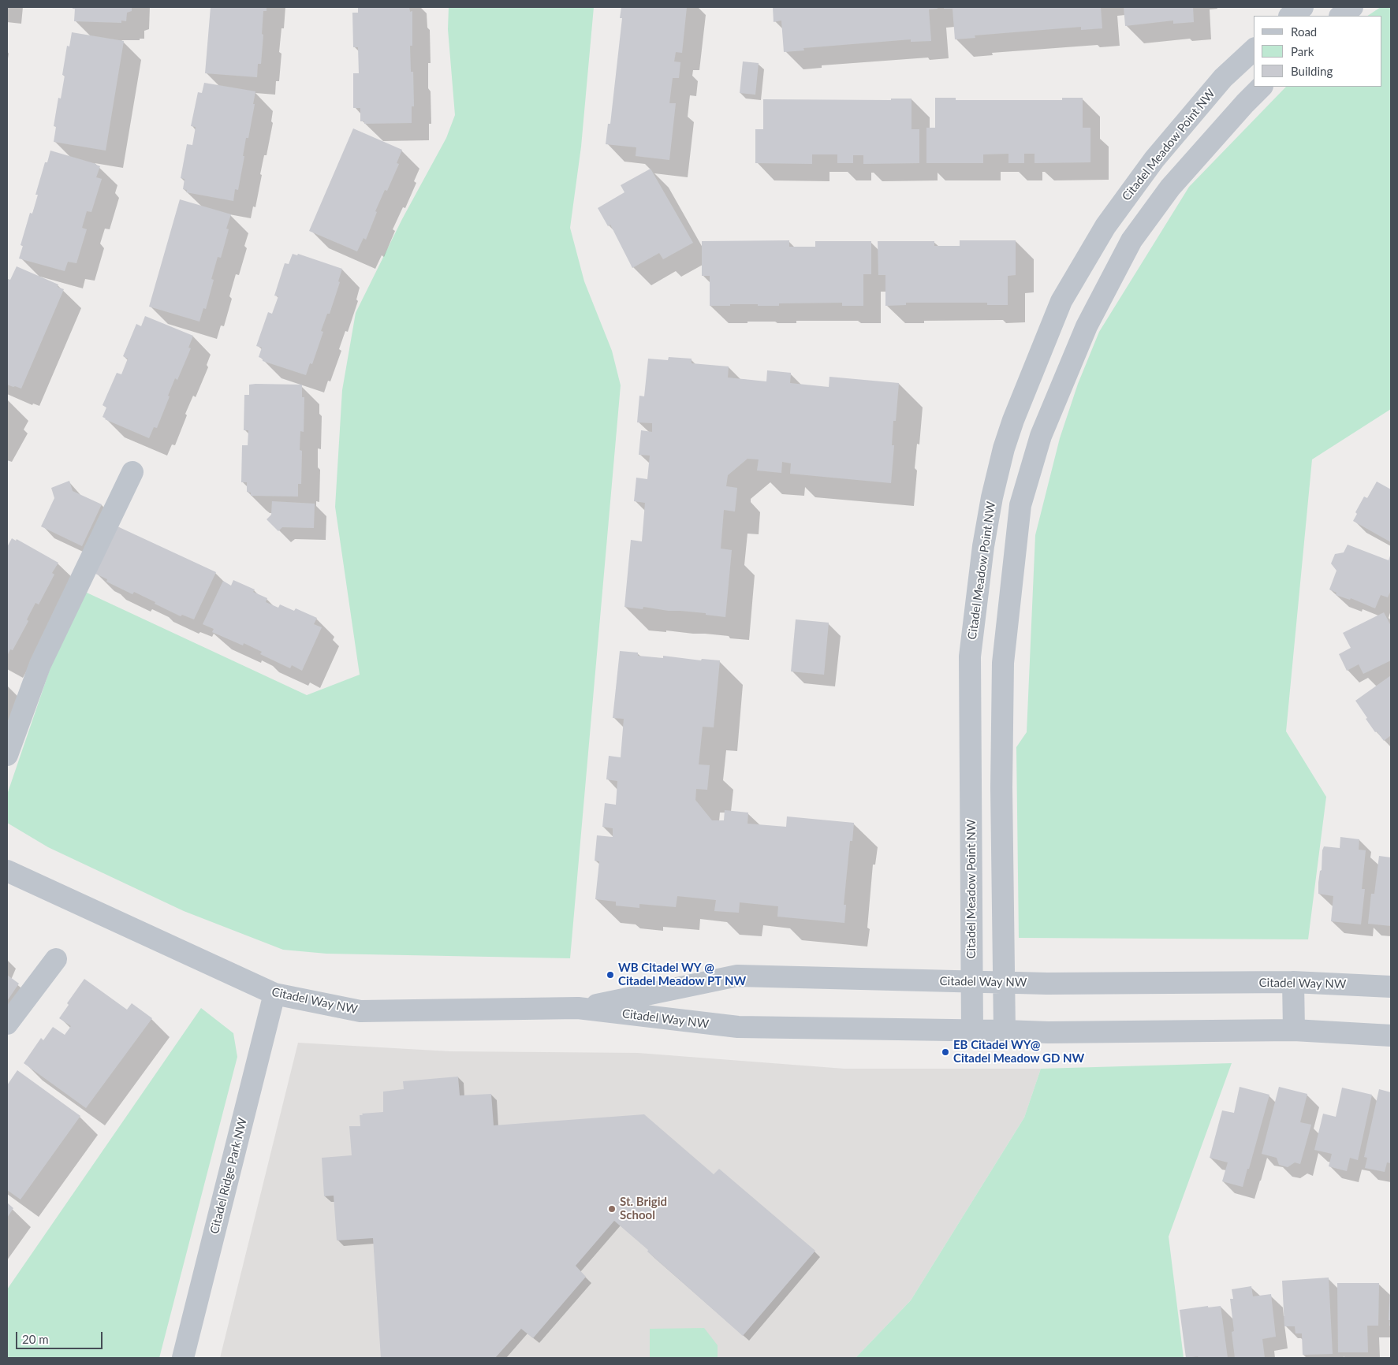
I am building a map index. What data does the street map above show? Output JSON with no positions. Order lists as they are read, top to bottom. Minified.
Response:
{"streets":{"street":["Citadel Meadow Point NW","Citadel Way NW","Citadel Ridge Park NW"]},"crossings":[["Citadel Meadow Point NW","Citadel Way NW"],["Citadel Way NW","Citadel Ridge Park NW"]],"places":["WB Citadel WY @ Citadel Meadow PT NW","EB Citadel WY@ Citadel Meadow GD NW","St. Brigid School"],"legend":["Road","Park","Building"],"scale_bar":"20 m"}
